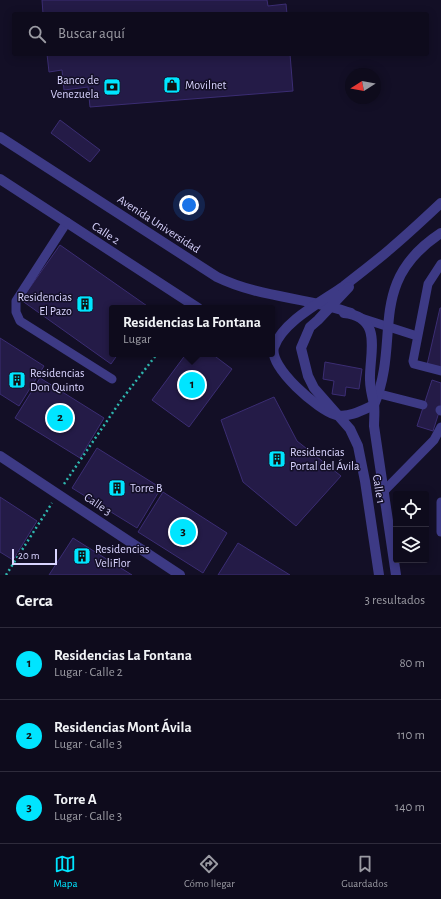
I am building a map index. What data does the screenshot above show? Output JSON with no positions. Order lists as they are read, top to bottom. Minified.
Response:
{"streets":{"street":["Avenida Universidad","Calle 2","Calle 1","Calle 3"]},"crossings":[["Avenida Universidad","Calle 1"]],"places":{"shop":["Movilnet"],"bank":["Banco de Venezuela"],"building":["Residencias El Pazo","Residencias Don Quinto","Residencias Portal del Ávila","Torre B","Residencias VeliFlor"]},"scale_bar":"20 m","north":"left","page":{"search":"Buscar aquí","popup":["Residencias La Fontana","Lugar"],"pins":["1","2","3"],"scale":"20 m","heading":["Cerca","3 resultados"],"list":[{"mark":"1","name":"Residencias La Fontana","note":"Lugar · Calle 2","value":"80 m"},{"mark":"2","name":"Residencias Mont Ávila","note":"Lugar · Calle 3","value":"110 m"},{"mark":"3","name":"Torre A","note":"Lugar · Calle 3","value":"140 m"}],"nav":["Mapa","Cómo llegar","Guardados"]}}
